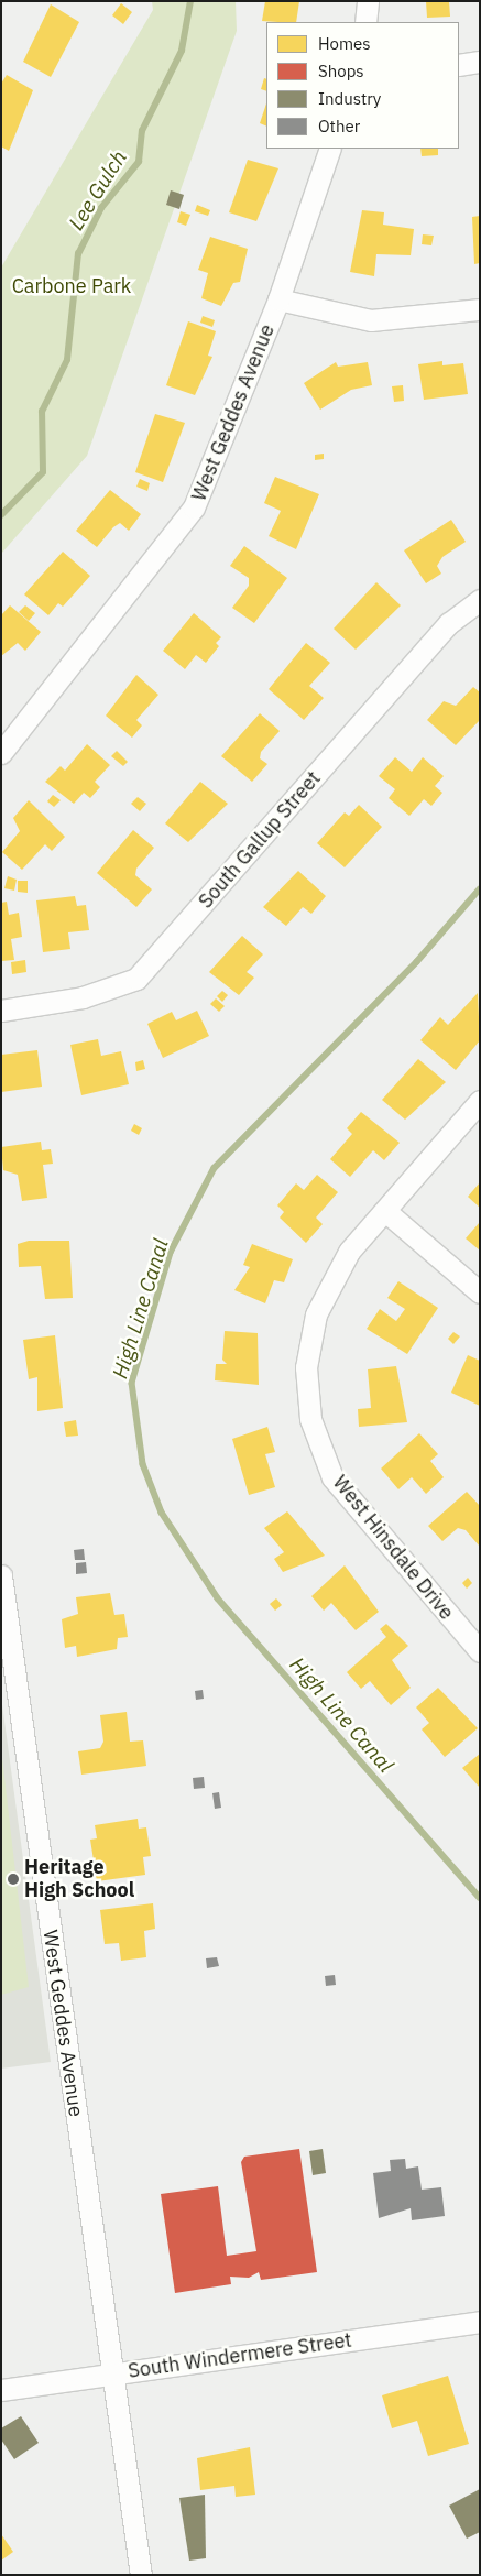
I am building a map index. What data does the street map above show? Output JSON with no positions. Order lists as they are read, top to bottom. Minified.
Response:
{"streets":{"street":["West Geddes Avenue","South Gallup Street","West Hinsdale Drive","South Windermere Street"]},"crossings":[["West Geddes Avenue","South Windermere Street"]],"water":["Lee Gulch","High Line Canal"],"parks":["Carbone Park"],"places":["Heritage High School"],"legend":["Homes","Shops","Industry","Other"]}
